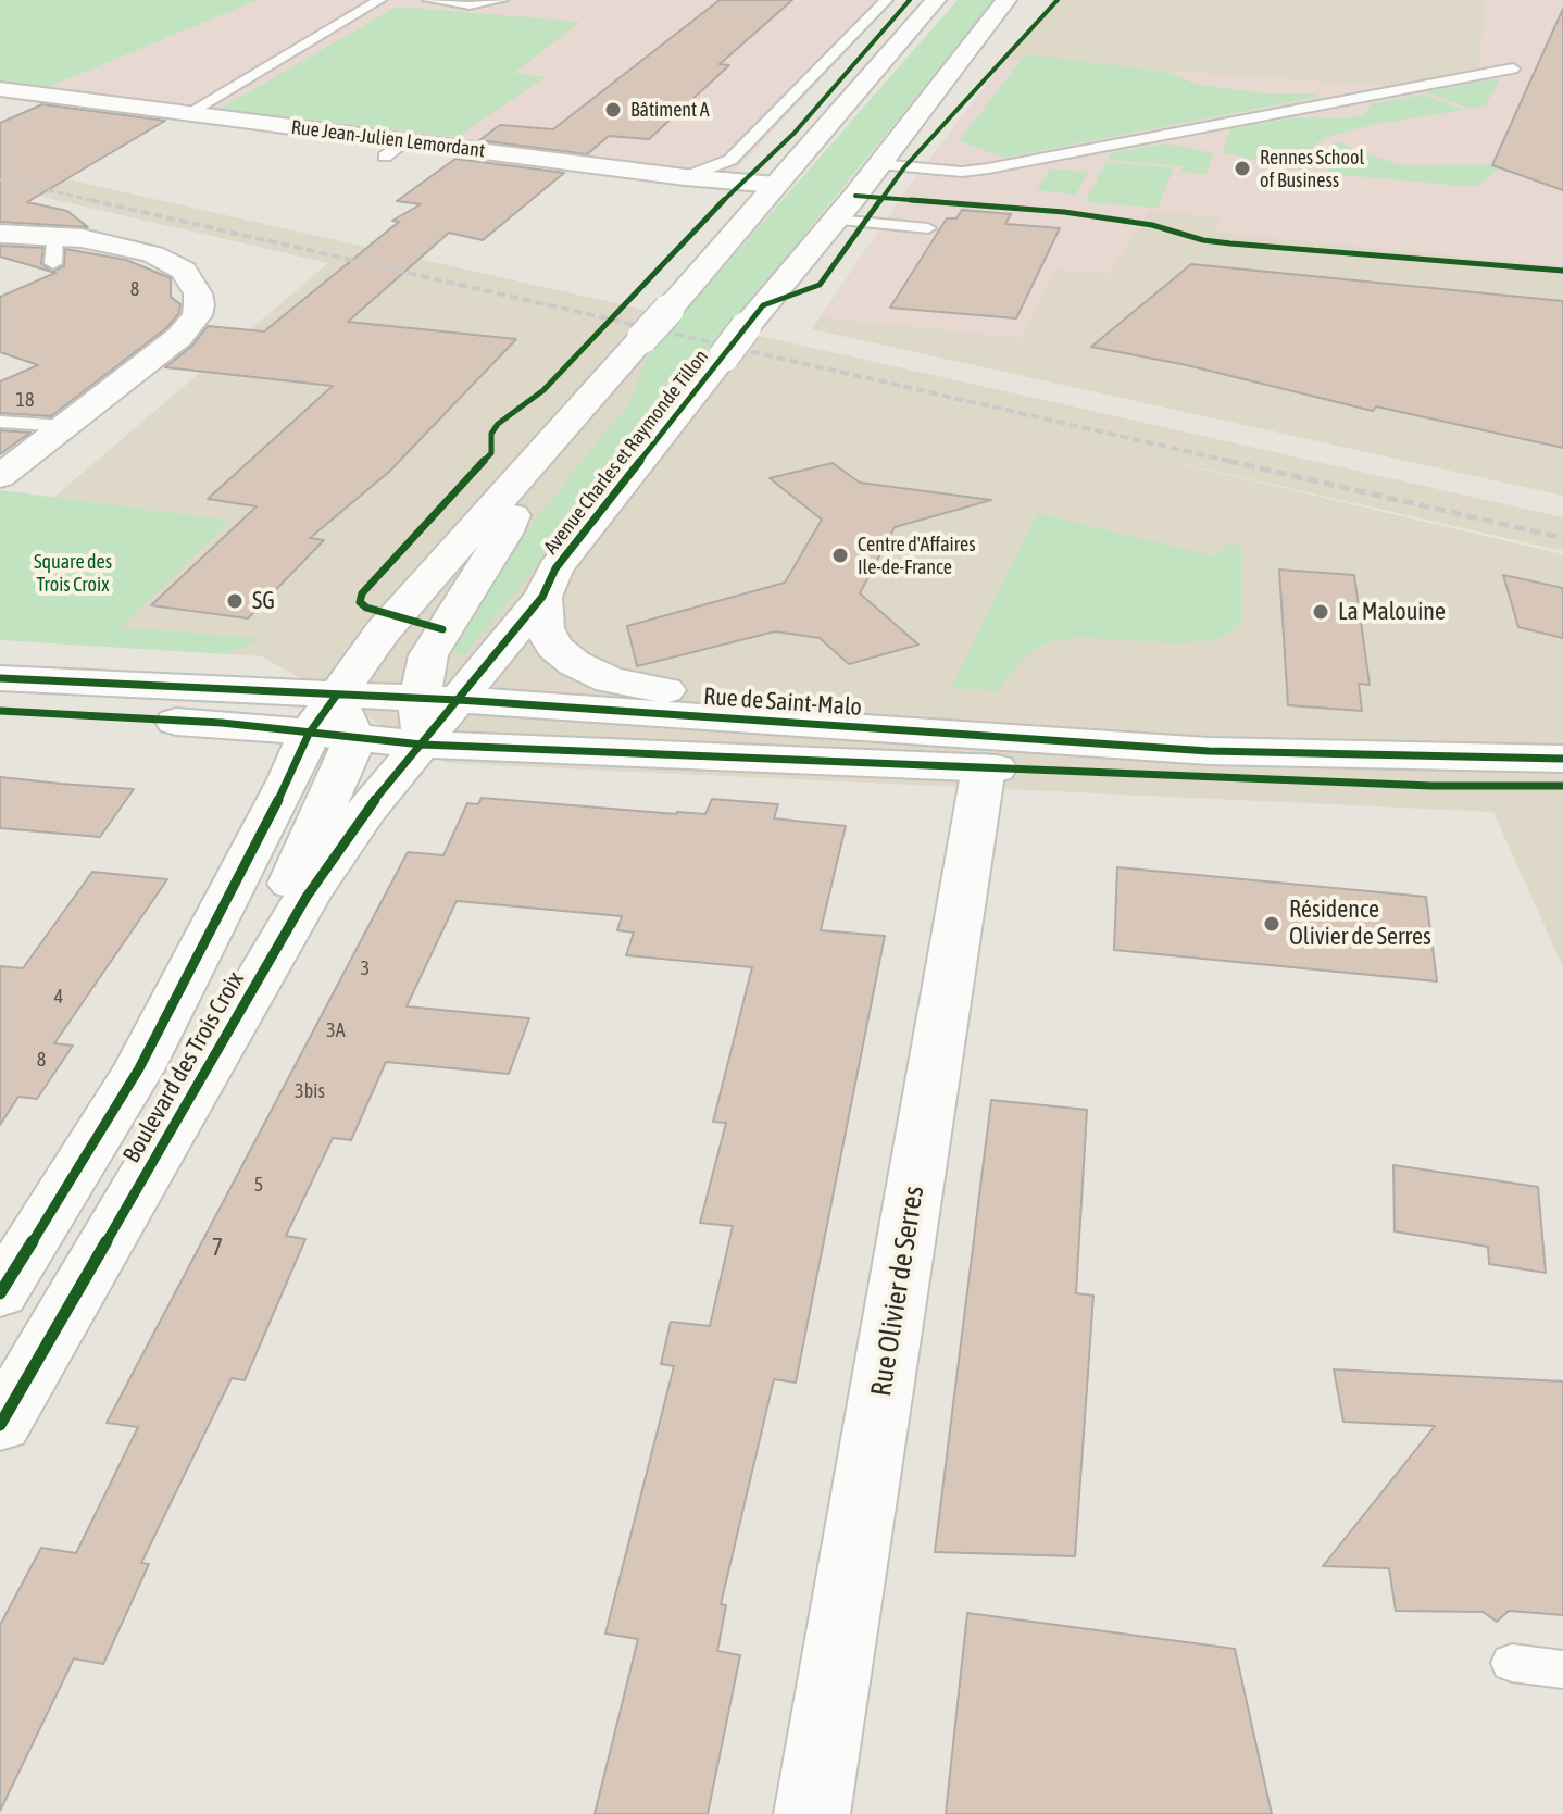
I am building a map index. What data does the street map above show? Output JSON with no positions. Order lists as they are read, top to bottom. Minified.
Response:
{"streets":{"main road":["Rue Jean-Julien Lemordant","Avenue Charles et Raymonde Tillon","Rue de Saint-Malo","Boulevard des Trois Croix","Rue Olivier de Serres"]},"crossings":[["Rue Jean-Julien Lemordant","Avenue Charles et Raymonde Tillon"],["Avenue Charles et Raymonde Tillon","Rue de Saint-Malo"],["Avenue Charles et Raymonde Tillon","Boulevard des Trois Croix"],["Rue de Saint-Malo","Boulevard des Trois Croix"],["Rue de Saint-Malo","Rue Olivier de Serres"]],"parks":["Square des Trois Croix"],"places":["Bâtiment A","Rennes School of Business","Centre d'Affaires Ile-de-France","SG","La Malouine","Résidence Olivier de Serres"],"house_numbers":["8","18","3","4","3A","8","3bis","5","7"]}
